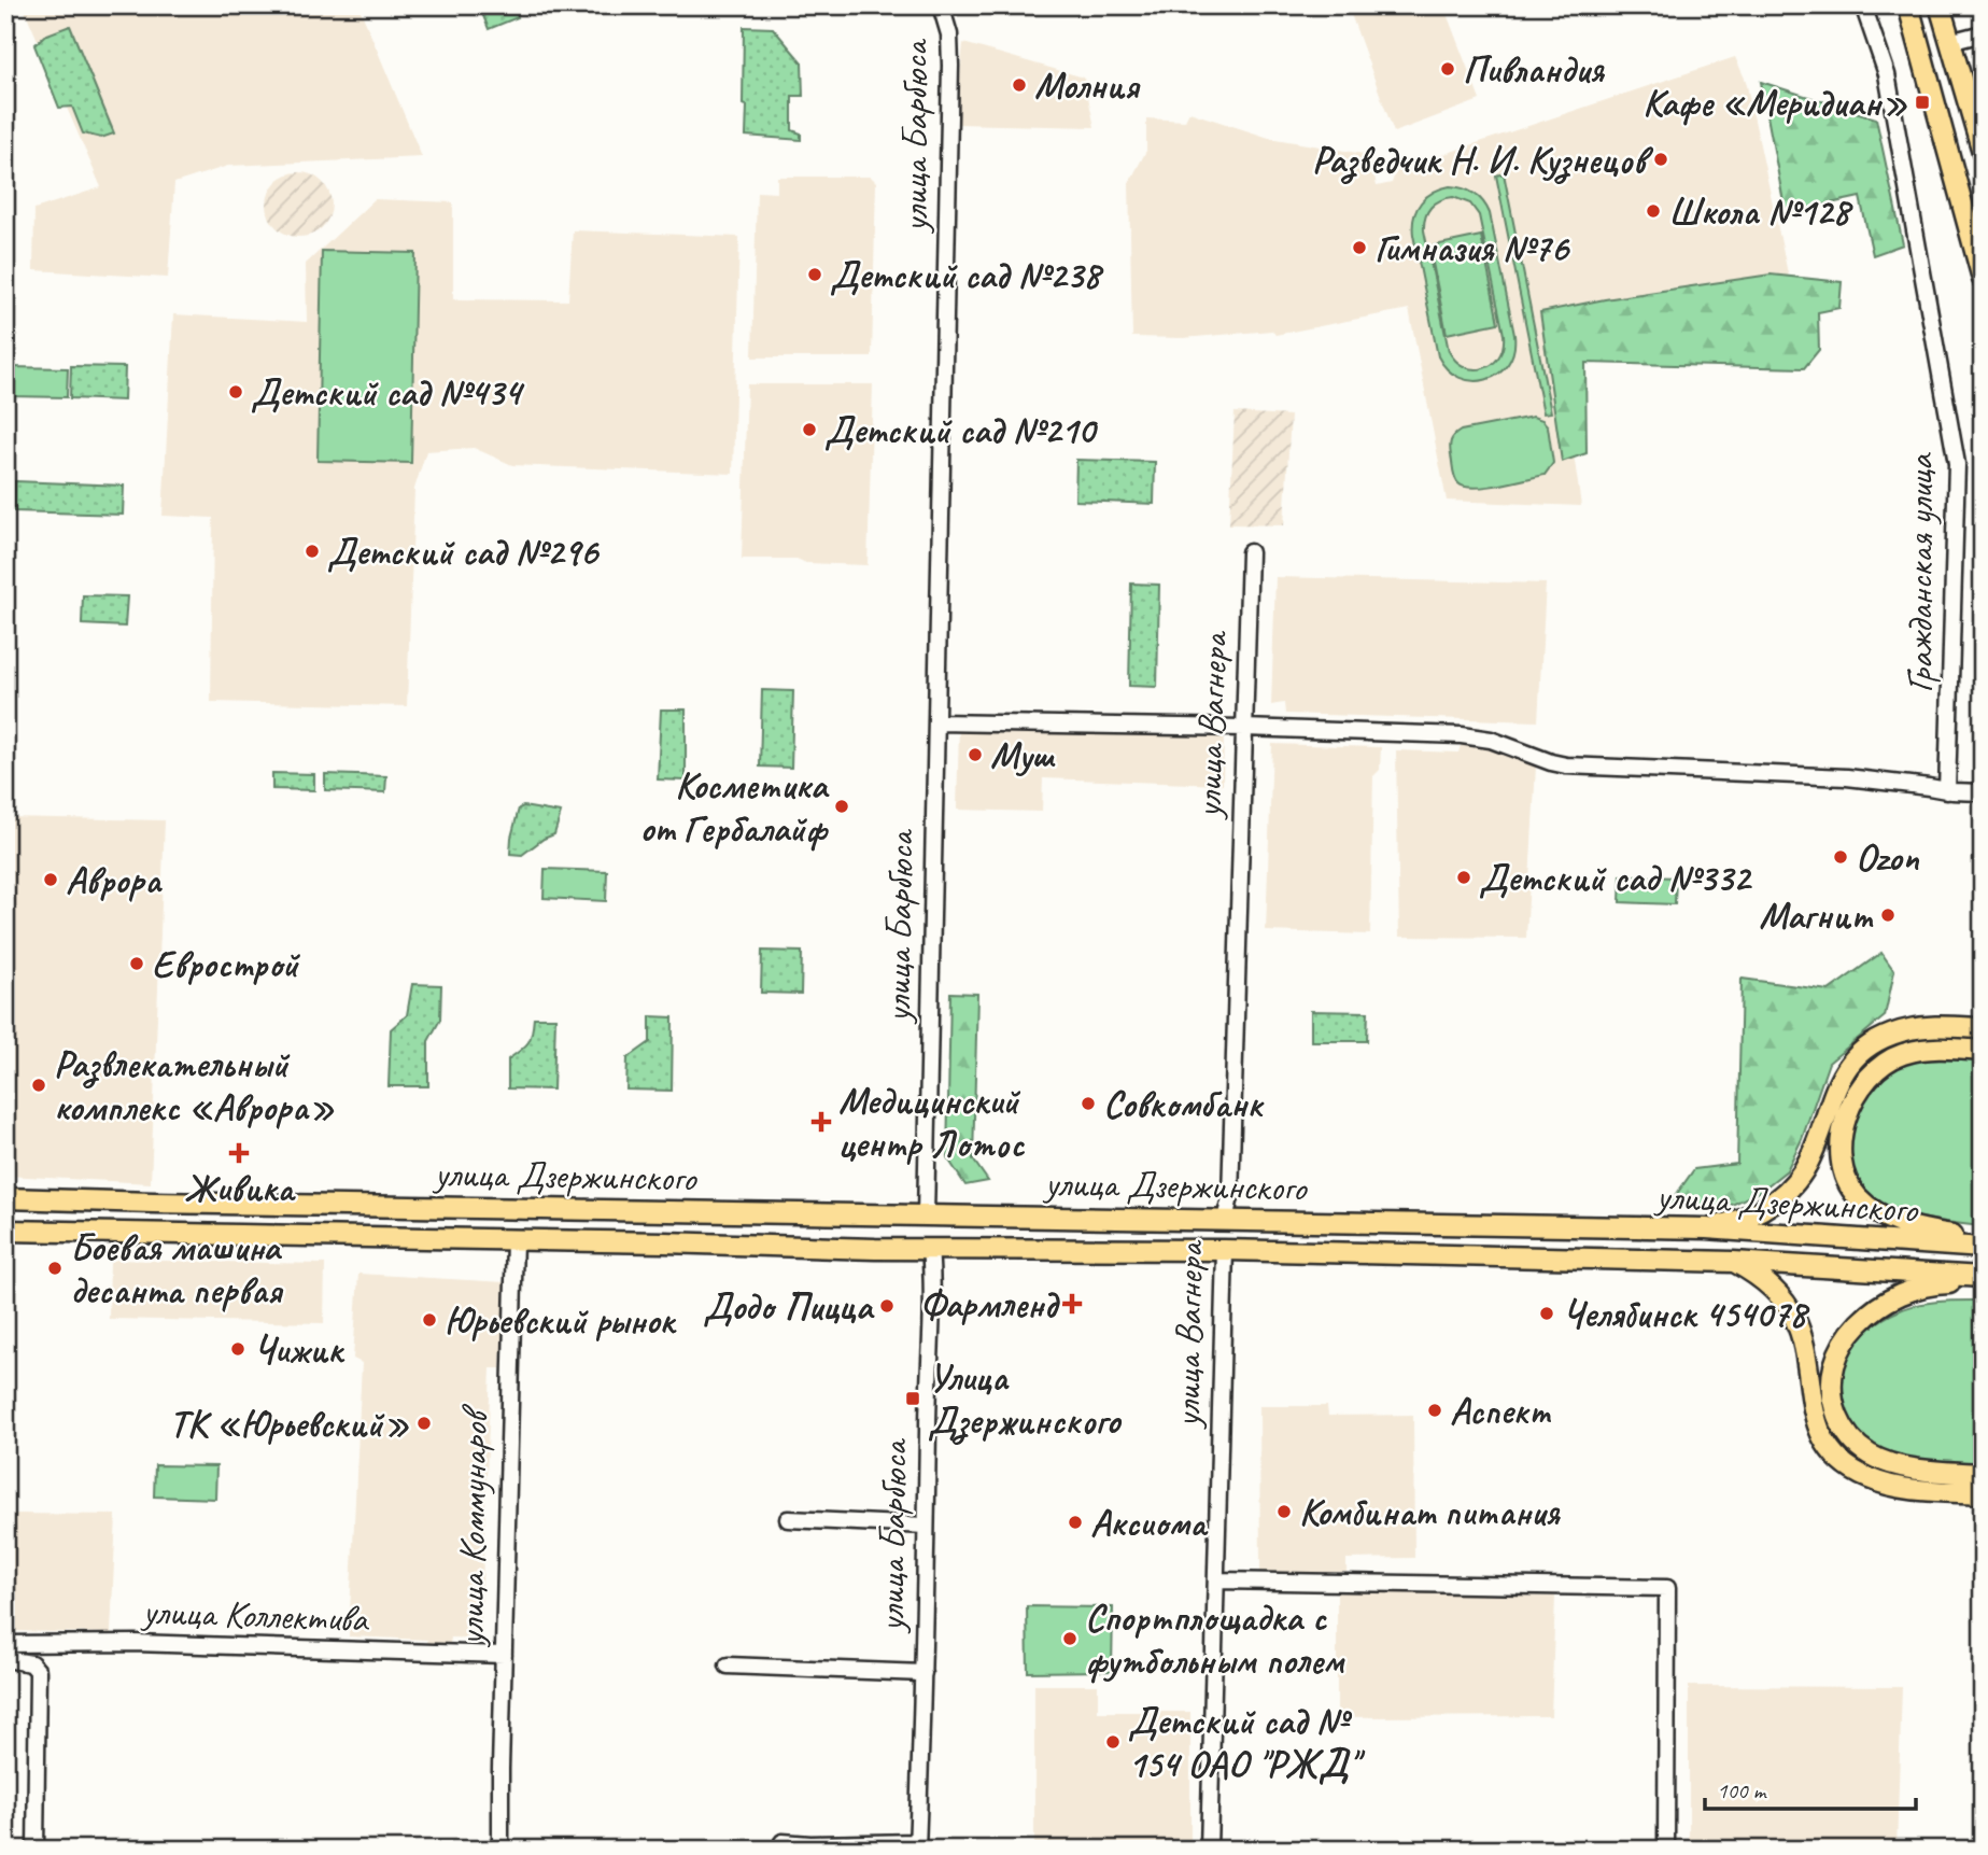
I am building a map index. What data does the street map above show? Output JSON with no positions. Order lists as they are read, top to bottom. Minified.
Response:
{"streets":{"main road":["улица Барбюса","улица Вагнера","улица Дзержинского","улица Коммунаров"],"street":["Гражданская улица","улица Коллектива"]},"crossings":[["улица Барбюса","улица Дзержинского"],["улица Вагнера","улица Дзержинского"],["улица Дзержинского","улица Коммунаров"],["улица Коммунаров","улица Коллектива"]],"places":{"other":["Пивландия","Молния","Разведчик Н. И. Кузнецов","Школа №128","Гимназия №76","Детский сад №238","Детский сад №434","Детский сад №210","Детский сад №296","Муш","Косметика от Гербалайф","Ozon","Детский cад №332","Аврора","Магнит","Еврострой","Развлекательный комплекс «Аврора»","Совкомбанк","Боевая машина десанта первая","Додо Пицца","Челябинск 454078","Юрьевский рынок","Чижик","Аспект","ТК «Юрьевский»","Комбинат питания","Аксиома","Спортплощадка с футбольным полем","Детский сад № 154 ОАО \"РЖД\""],"transit":["Кафе «Меридиан»","Улица Дзержинского"],"health":["Медицинский центр Лотос","Живика","Фармленд"]},"scale_bar":"100 m"}
